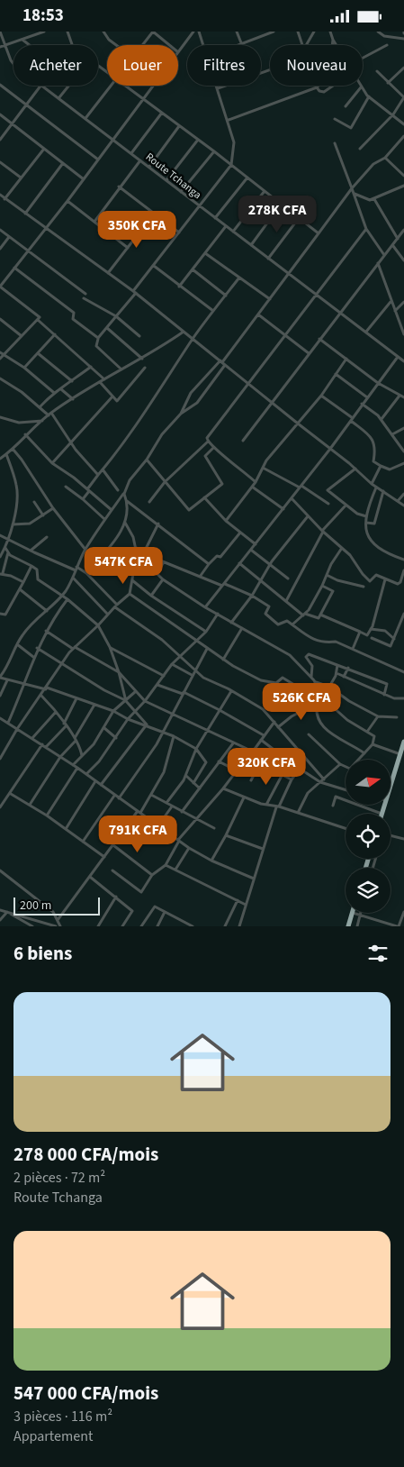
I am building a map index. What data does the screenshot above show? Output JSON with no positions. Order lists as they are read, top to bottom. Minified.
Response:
{"streets":{"street":["Route Tchanga"]},"scale_bar":"200 m","north":"right","page":{"status":"18:53","chip":["Acheter","Louer","Filtres","Nouveau"],"price":["278K CFA","350K CFA","547K CFA","526K CFA","320K CFA","791K CFA"],"scale":"200 m","heading":"6 biens","list":[{"name":"278 000 CFA/mois","note":"2 pièces · 72 m² · Route Tchanga"},{"name":"547 000 CFA/mois","note":"3 pièces · 116 m² · Appartement"}]}}
